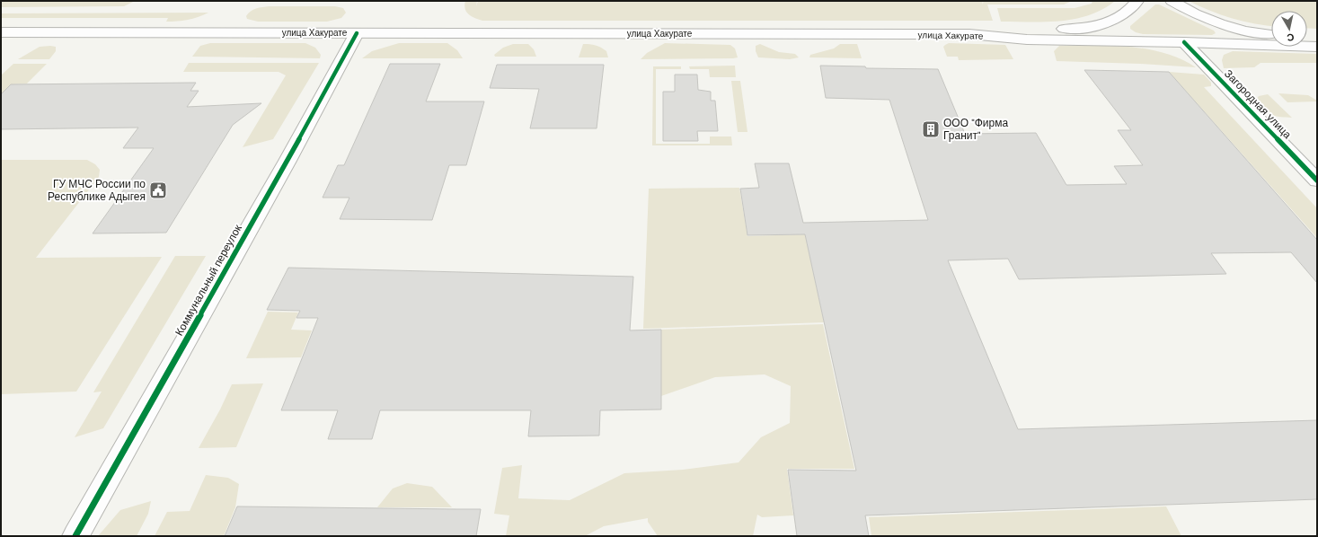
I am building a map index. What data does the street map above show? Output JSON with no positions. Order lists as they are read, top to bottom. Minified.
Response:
{"streets":{"main road":["улица Хакурате","Загородная улица","Коммунальный переулок"]},"crossings":[["улица Хакурате","Загородная улица"],["улица Хакурате","Коммунальный переулок"]],"places":{"building":["ООО \"Фирма Гранит\""],"public building":["ГУ МЧС России по Республике Адыгея"]},"north":"bottom"}
